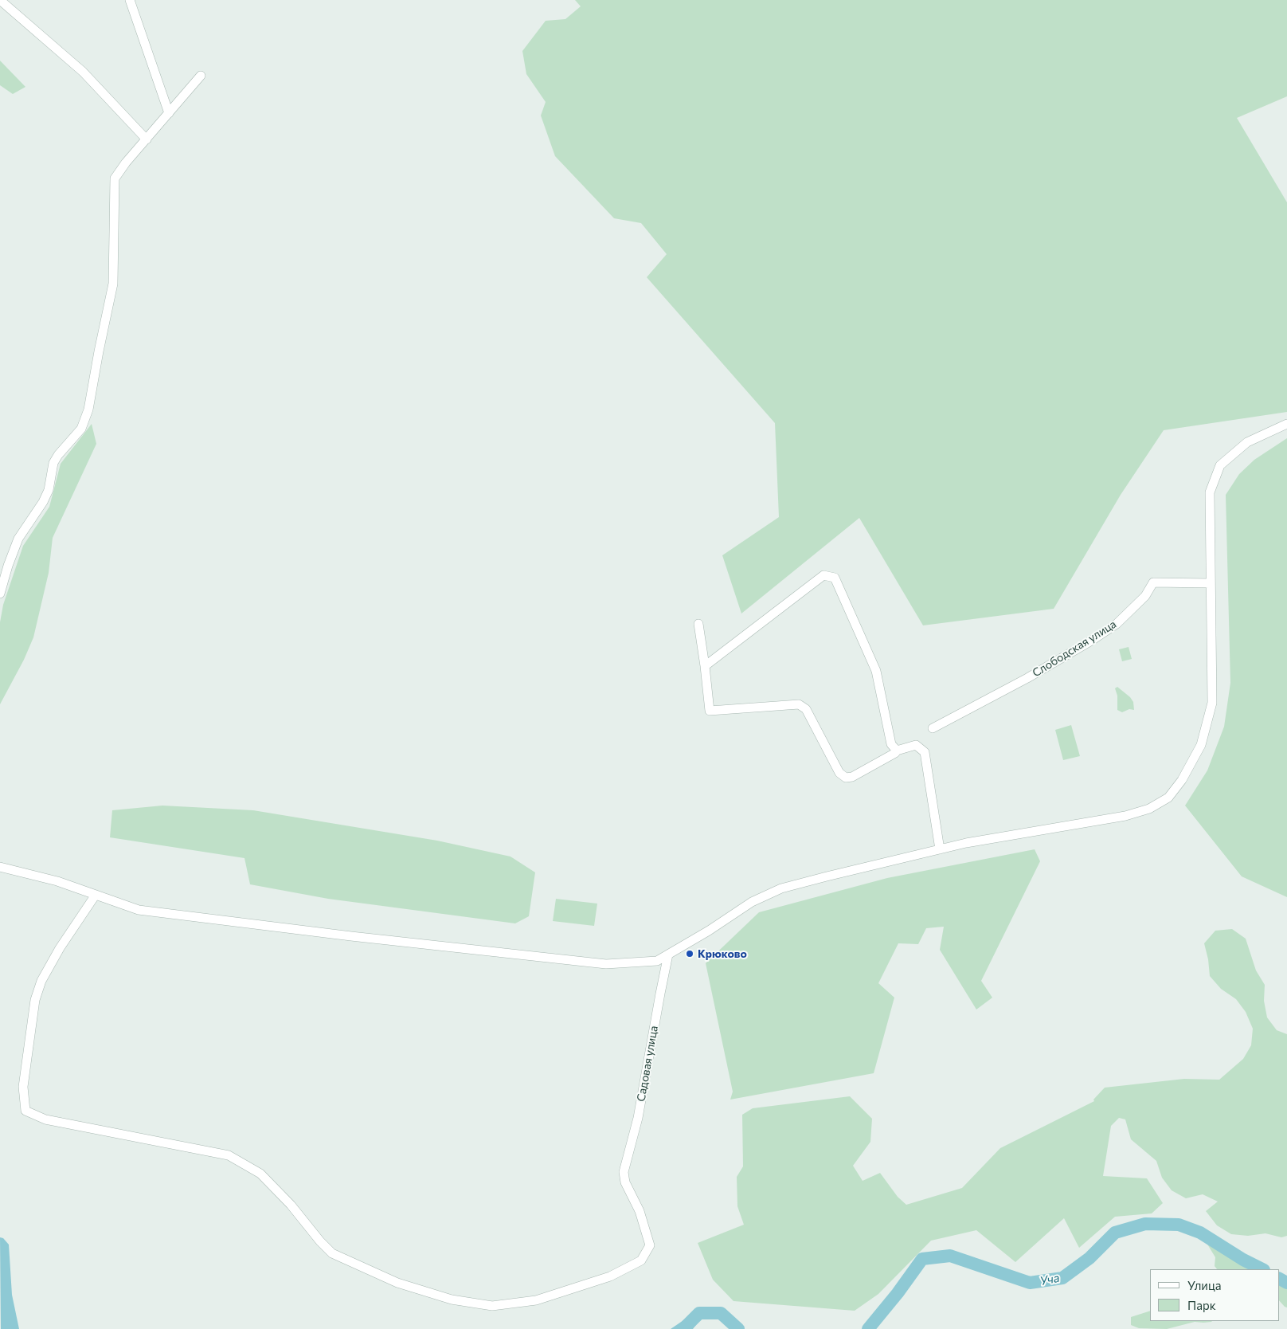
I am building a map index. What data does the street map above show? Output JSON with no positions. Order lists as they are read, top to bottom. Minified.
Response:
{"streets":{"street":["Слободская улица","Садовая улица"]},"water":["Уча"],"places":["Крюково"],"legend":["Улица","Парк"]}
